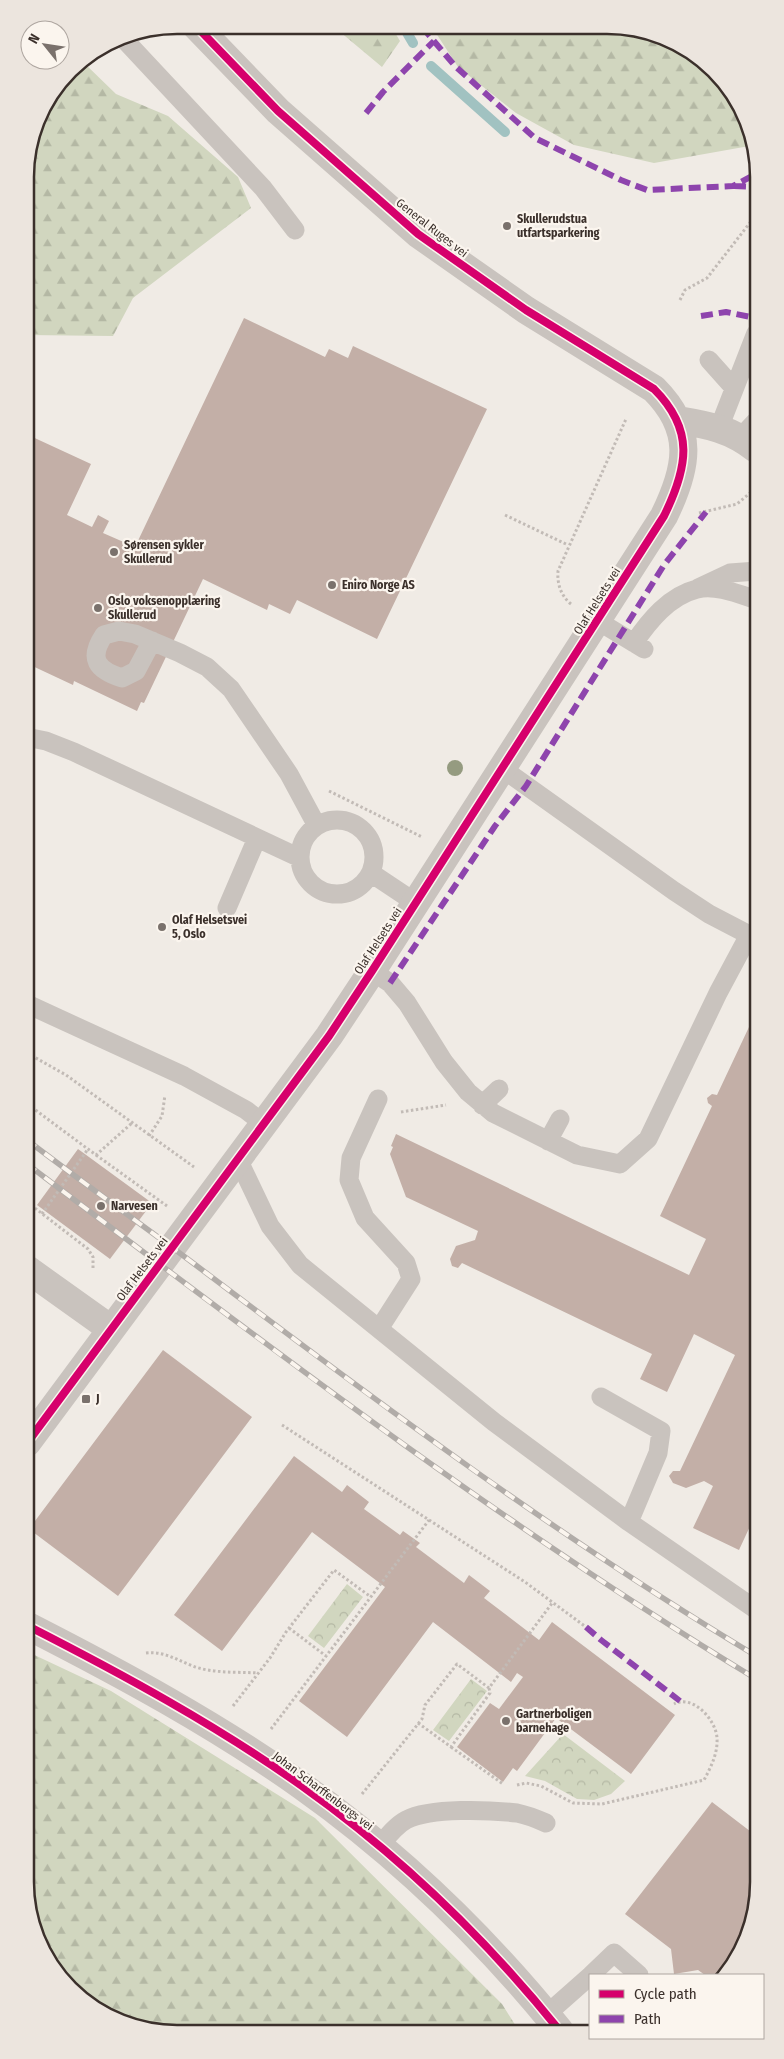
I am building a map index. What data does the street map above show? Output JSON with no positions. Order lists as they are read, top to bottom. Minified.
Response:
{"streets":{"street":["General Ruges vei","Olaf Helsets vei","Johan Scharffenbergs vei"]},"crossings":[["General Ruges vei","Olaf Helsets vei"]],"places":{"other":["Skullerudstua utfartsparkering","Sørensen sykler Skullerud","Eniro Norge AS","Oslo voksenopplæring Skullerud","Olaf Helsetsvei 5, Oslo","Narvesen","Gartnerboligen barnehage"],"transit":["J"]},"legend":["Cycle path","Path"],"north":"top left"}
